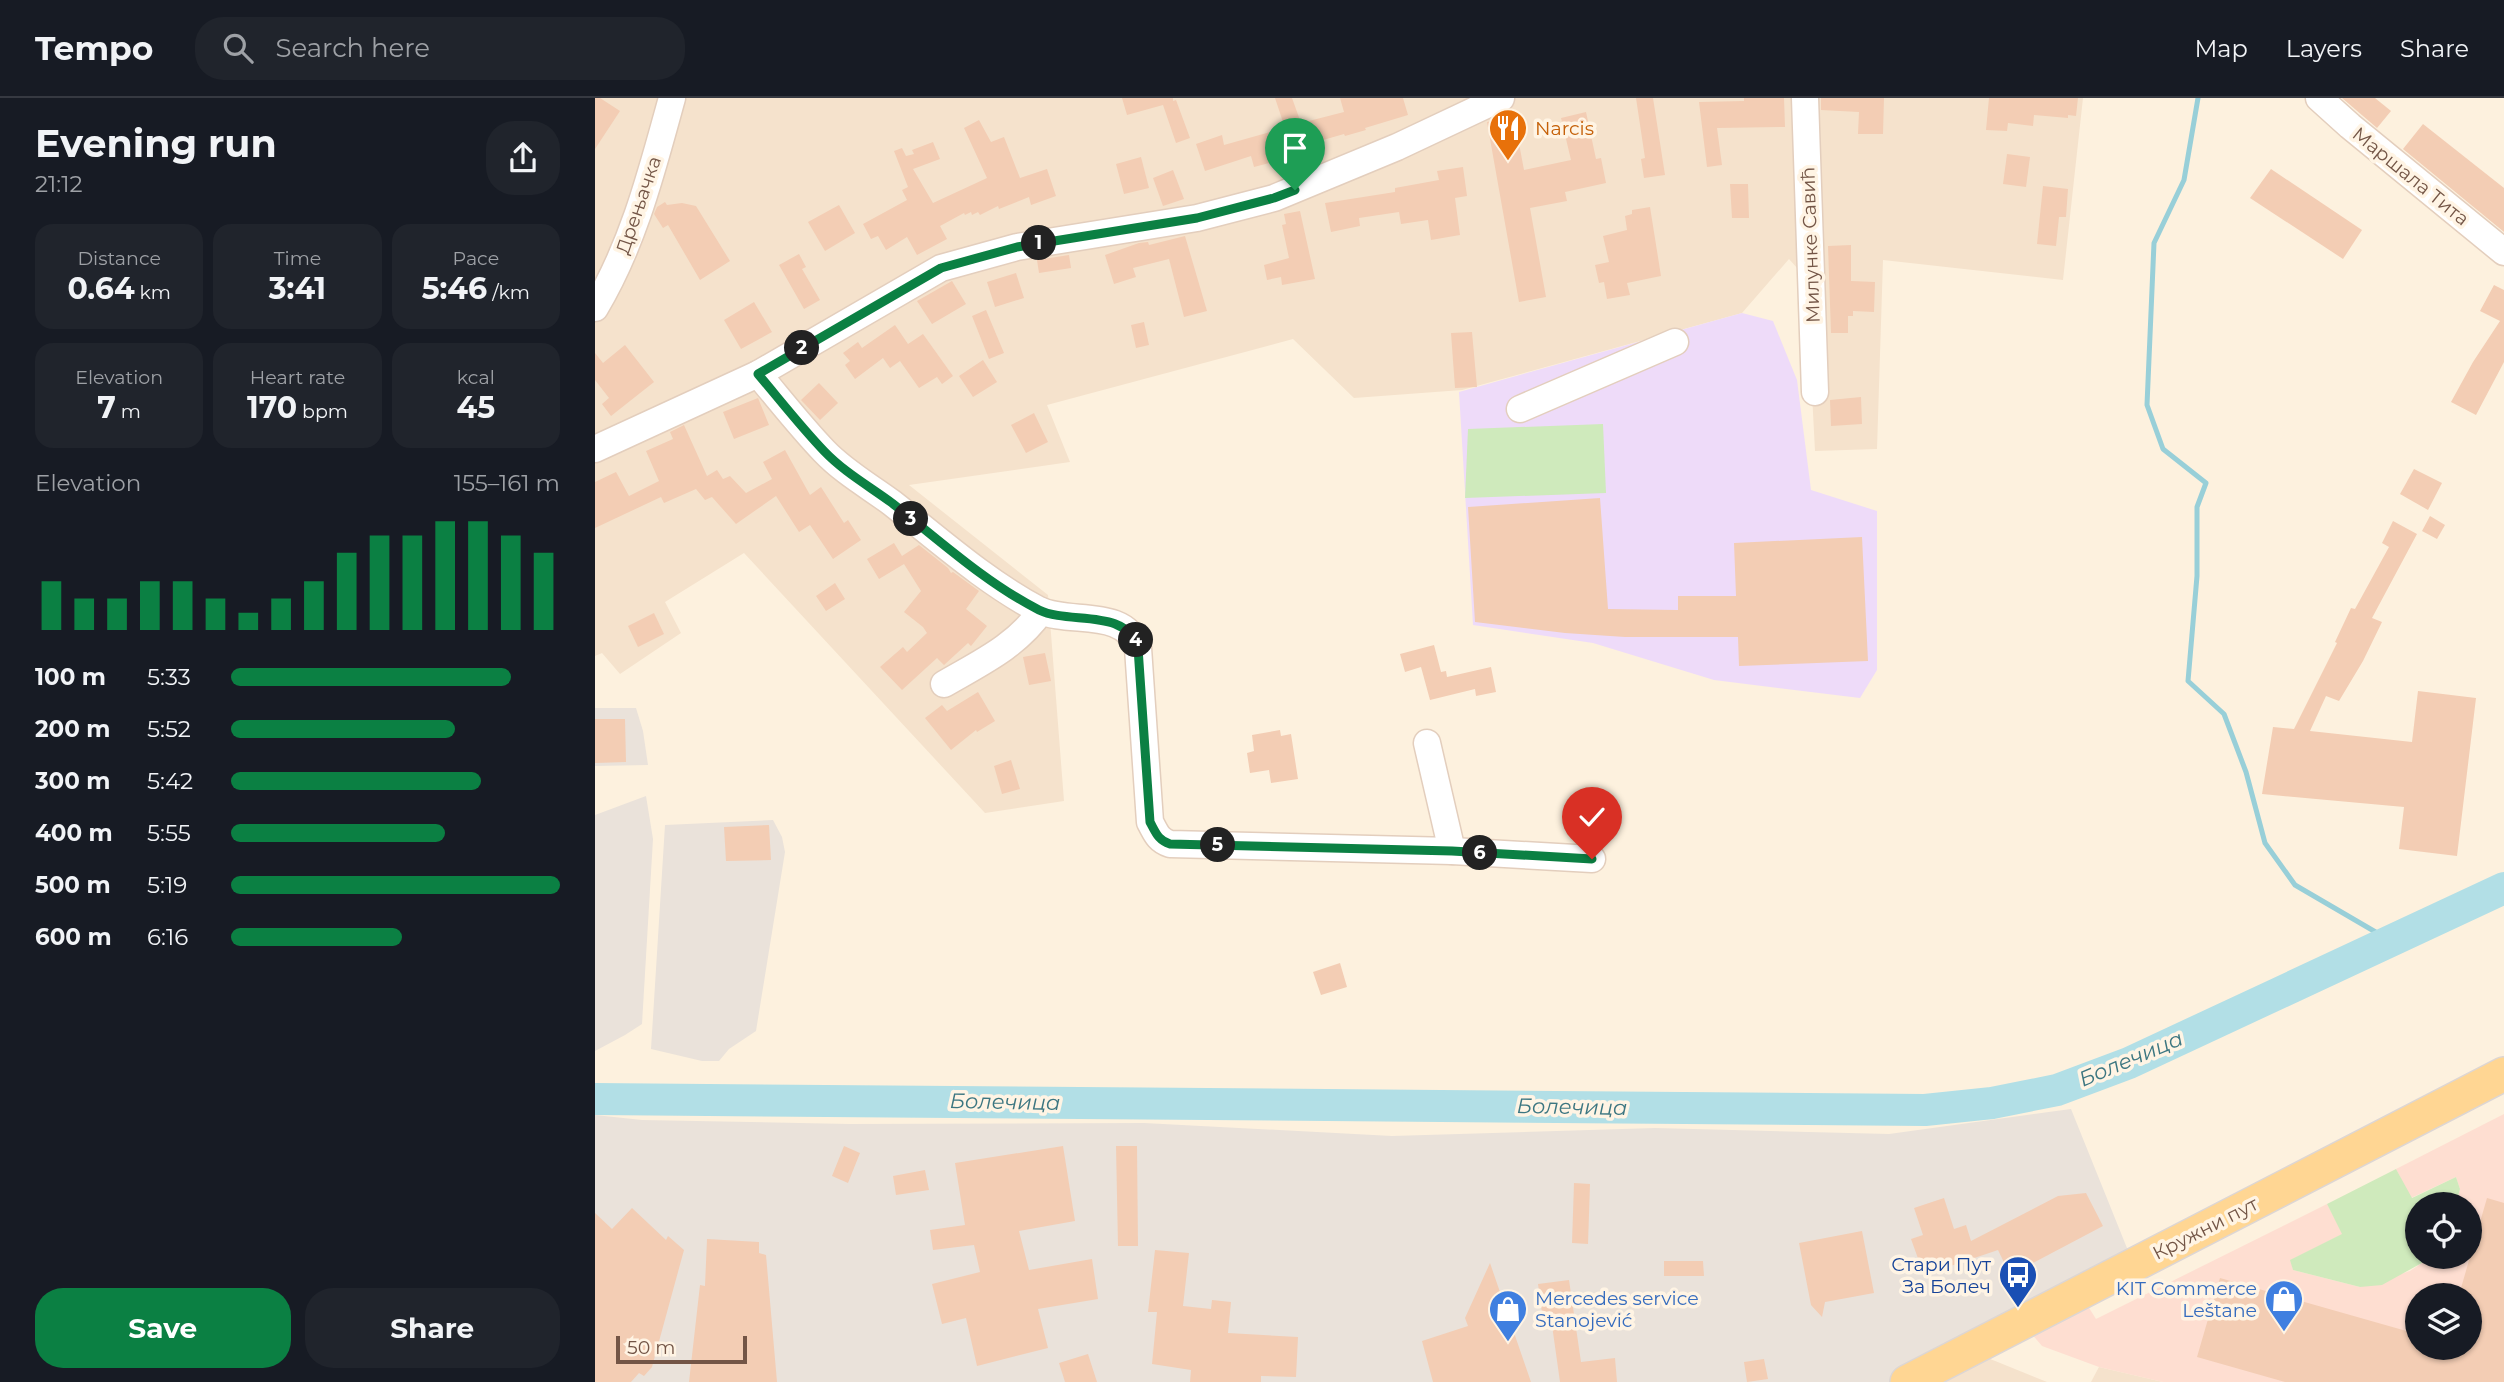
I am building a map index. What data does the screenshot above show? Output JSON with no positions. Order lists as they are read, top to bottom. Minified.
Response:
{"streets":{"main road":["Кружни пут"],"street":["Маршала Тита","Дрењачка","Милунке Савић"]},"water":["Болечица"],"places":{"restaurant":["Narcis"],"bus stop":["Стари Пут За Болеч"],"shop":["KIT Commerce Leštane","Mercedes service Stanojević"]},"scale_bar":"50 m","page":{"header":"Tempo","search":"Search here","nav":["Map","Layers","Share"],"heading":["Evening run","21:12"],"stats":[["Distance","0.64 km"],["Time","3:41"],["Pace","5:46 /km"],["Elevation","7 m"],["Heart rate","170 bpm"],["kcal","45"]],"pins":["1","2","3","4","5","6"],"chart":["Elevation","155–161 m"],"list":[{"name":"100 m","note":"5:33"},{"name":"200 m","note":"5:52"},{"name":"300 m","note":"5:42"},{"name":"400 m","note":"5:55"},{"name":"500 m","note":"5:19"},{"name":"600 m","note":"6:16"}],"buttons":["Save","Share"],"scale":"50 m"}}
